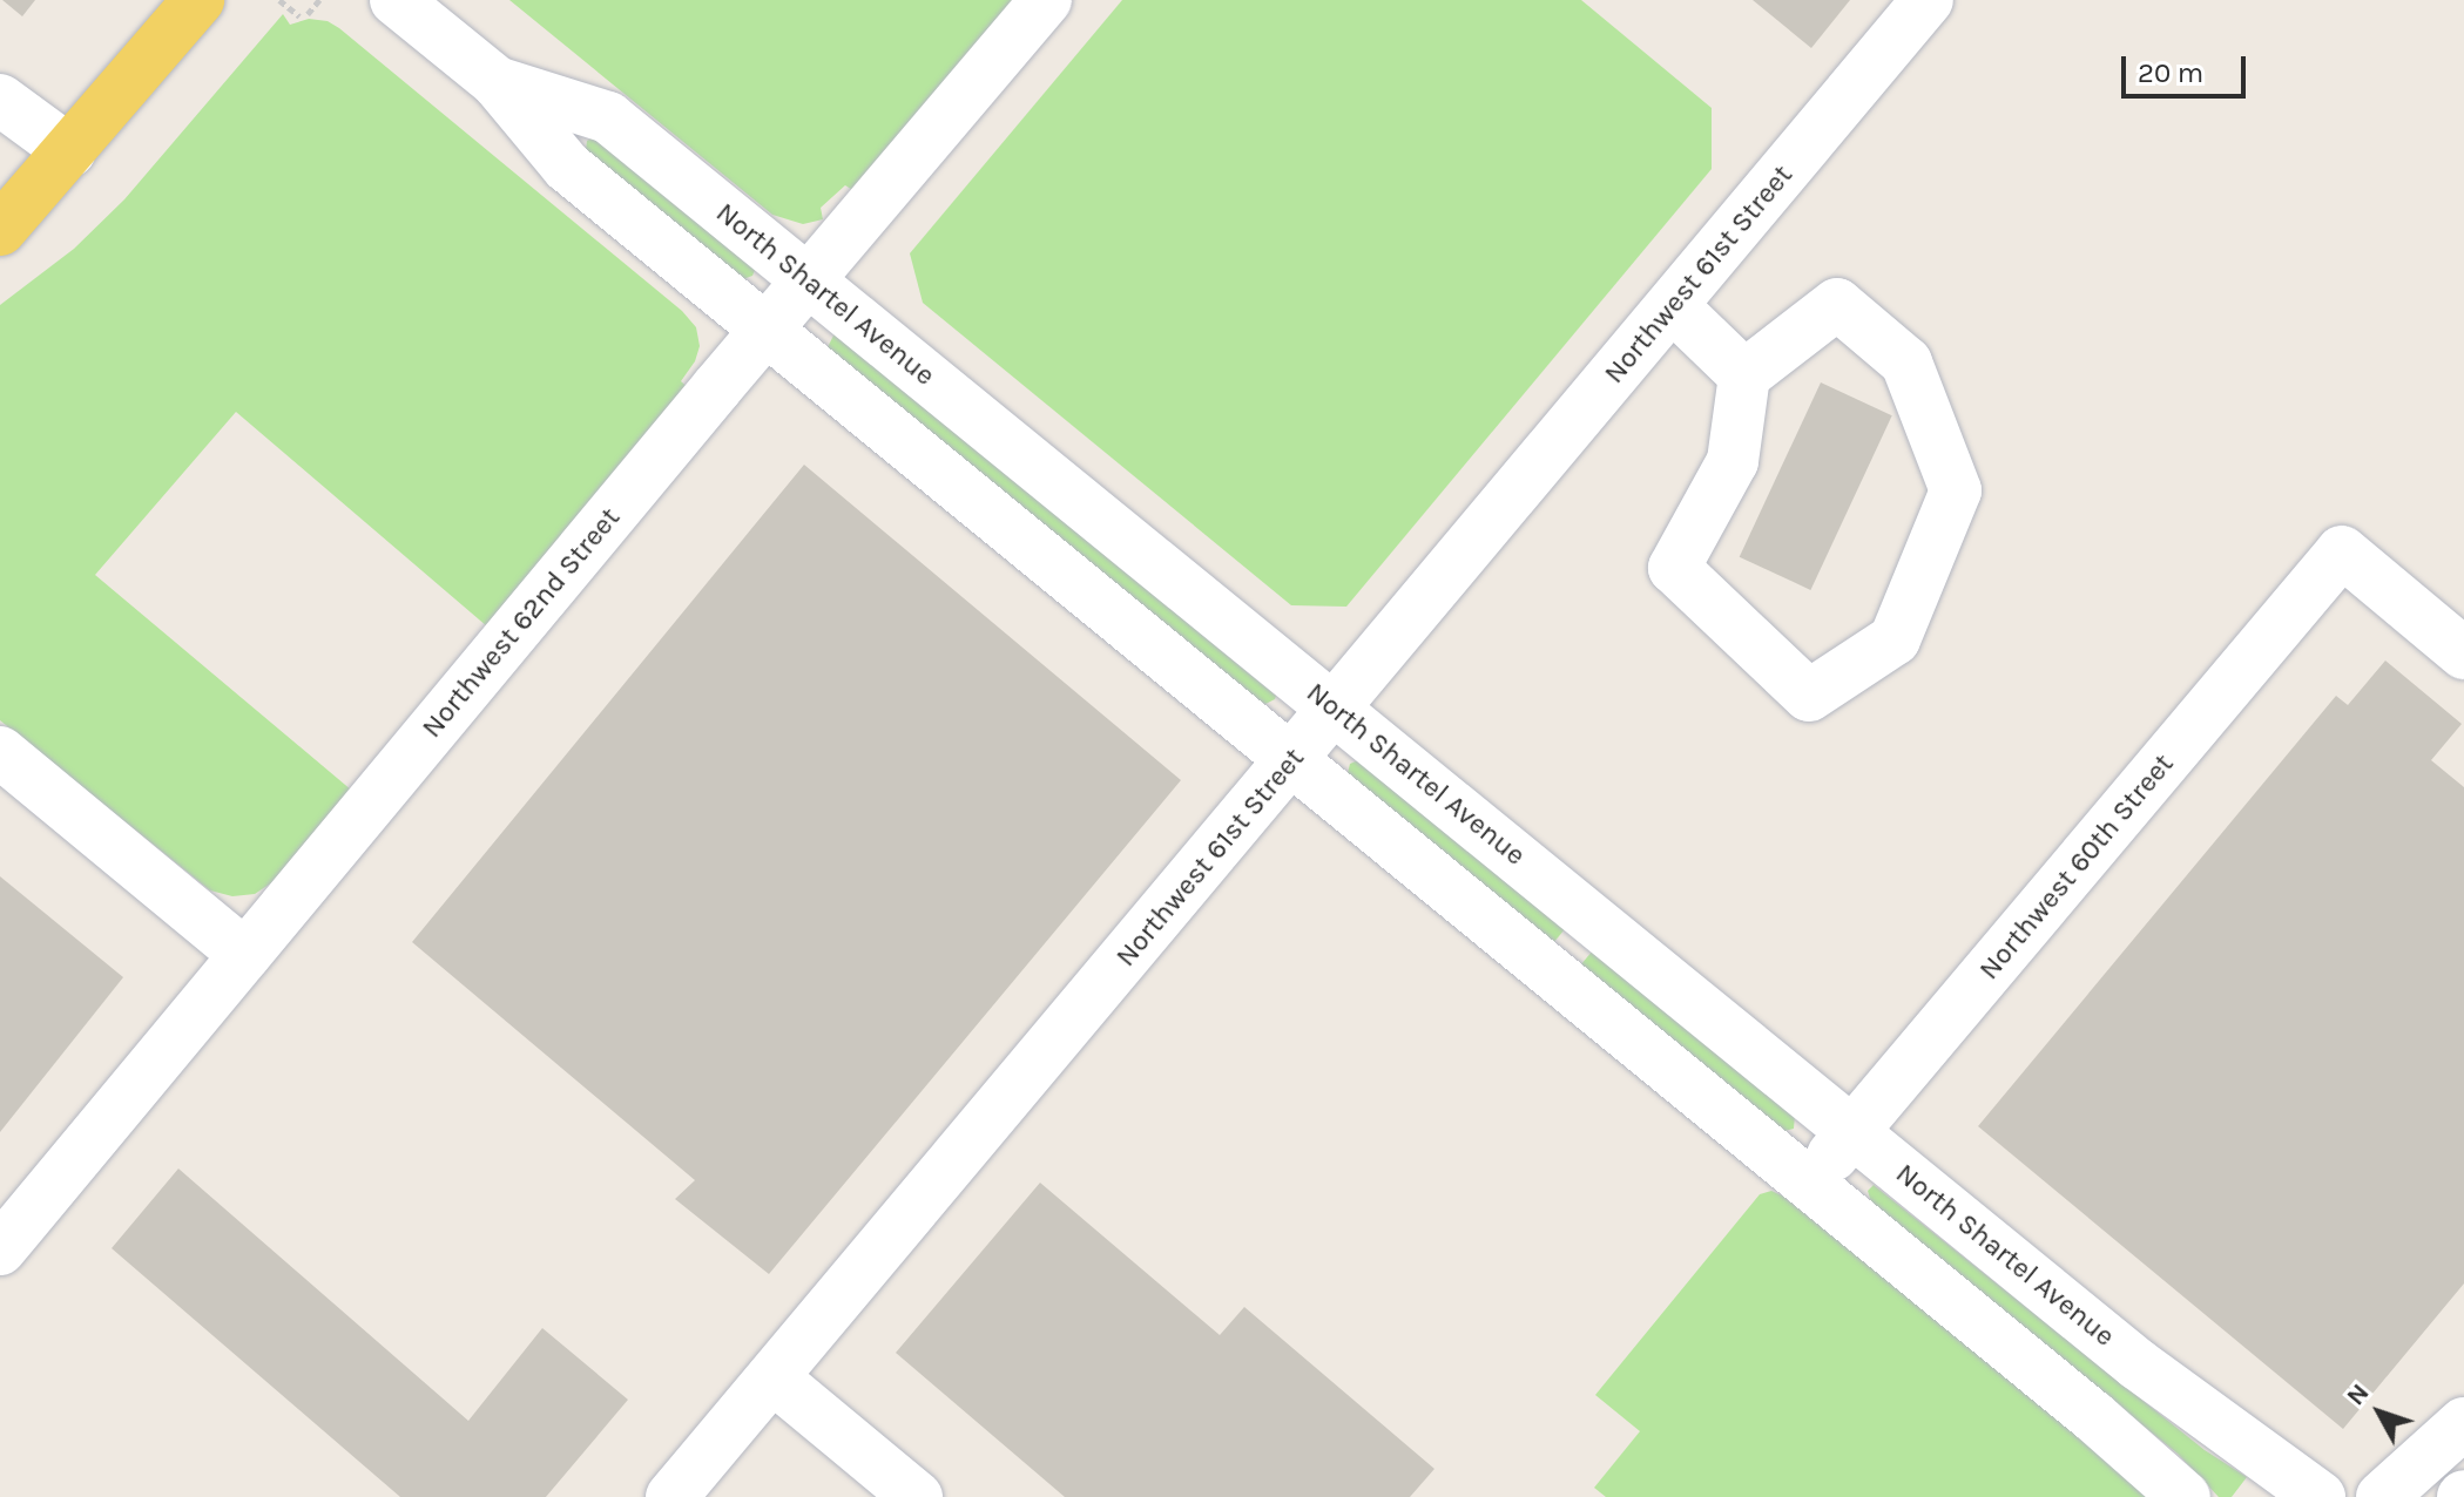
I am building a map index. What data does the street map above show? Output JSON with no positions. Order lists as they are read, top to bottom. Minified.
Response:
{"streets":{"street":["Northwest 61st Street","North Shartel Avenue","Northwest 62nd Street","Northwest 60th Street"]},"crossings":[["Northwest 61st Street","North Shartel Avenue"],["North Shartel Avenue","Northwest 62nd Street"],["North Shartel Avenue","Northwest 60th Street"]],"scale_bar":"20 m","north":"top left"}
